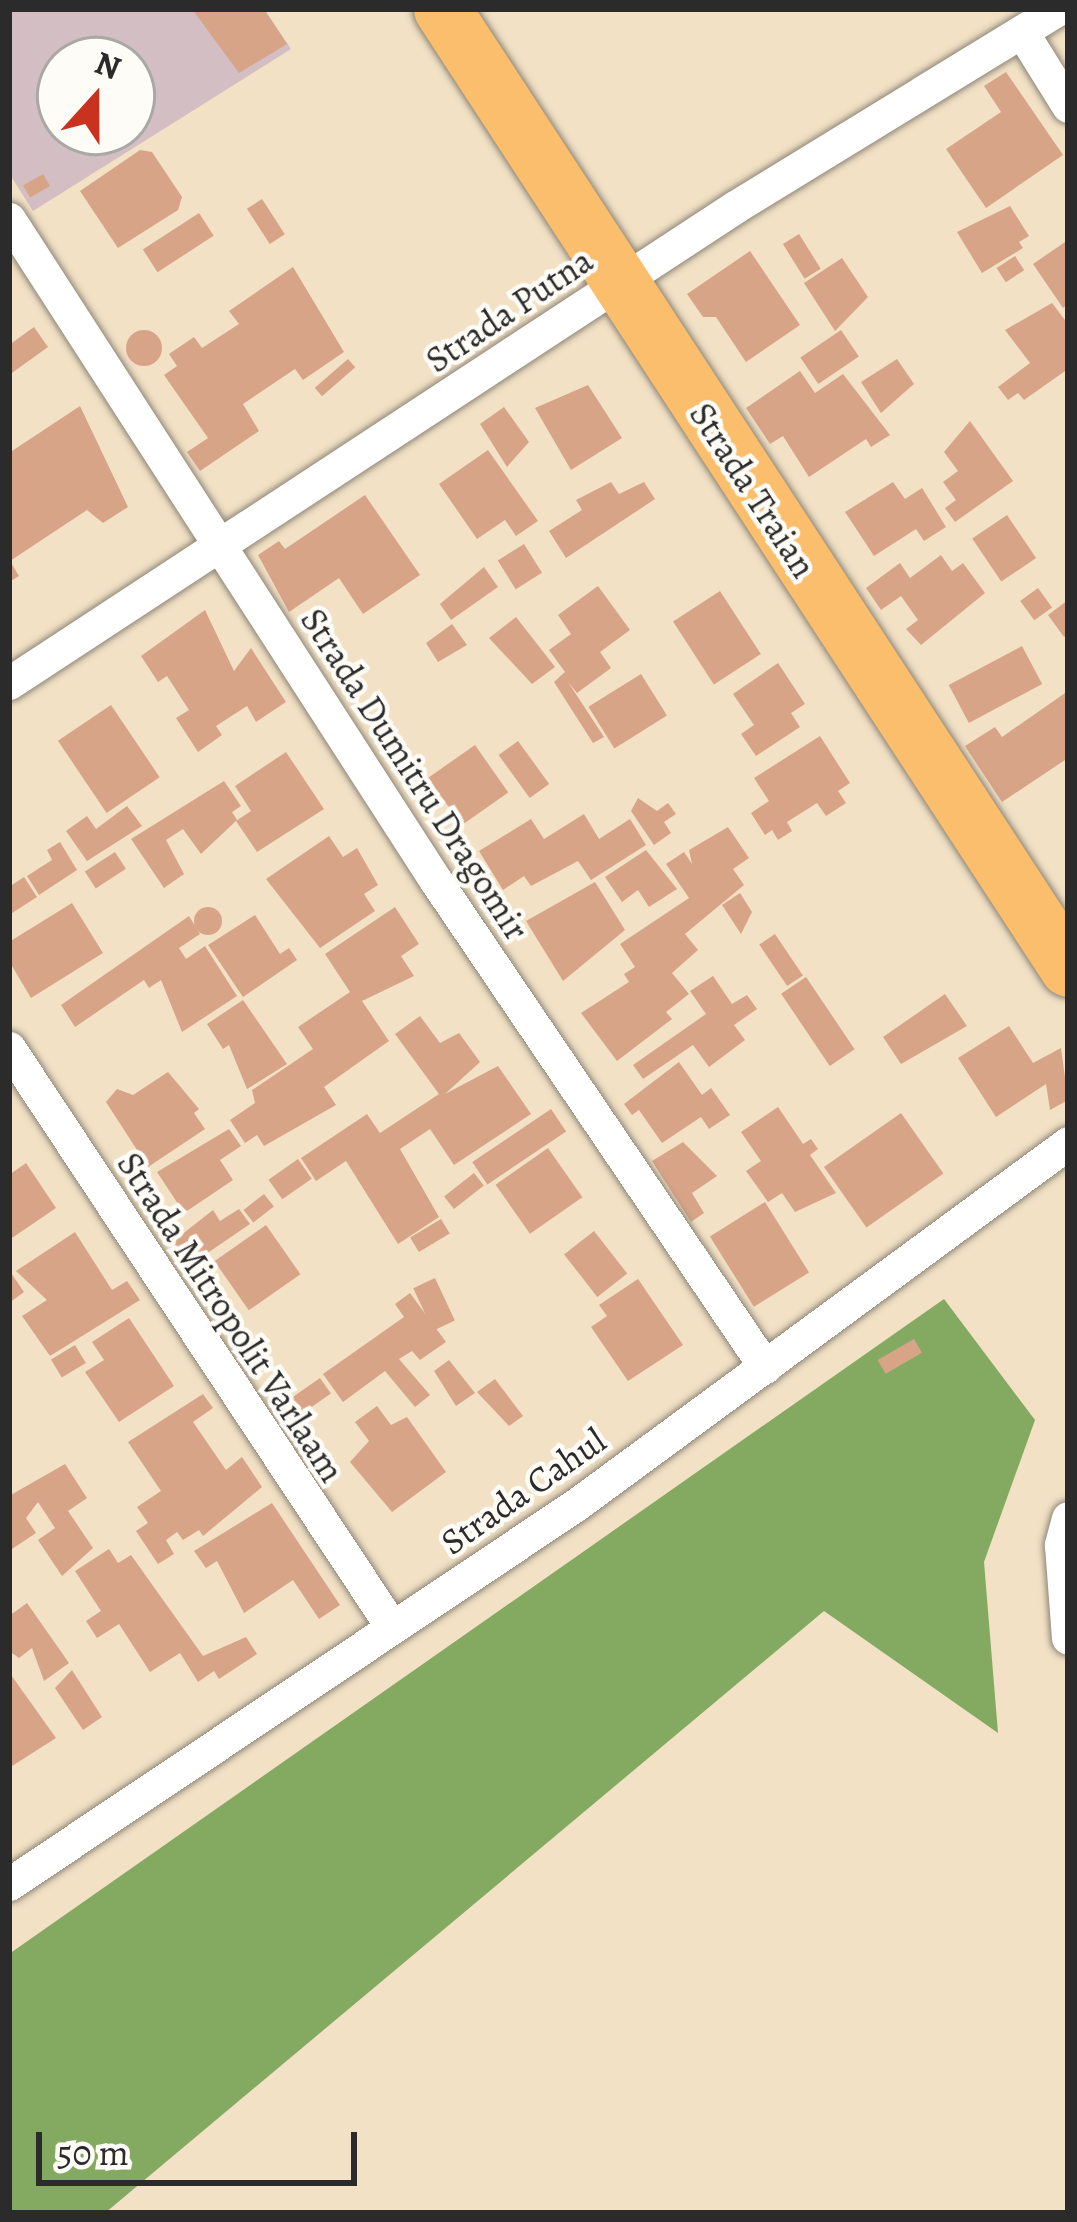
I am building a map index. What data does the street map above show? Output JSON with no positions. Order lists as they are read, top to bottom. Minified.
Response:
{"streets":{"highway":["Strada Trаian"],"street":["Strada Putna","Strada Dumitru Dragomir","Strada Mitropolit Varlaam","Strada Cahul"]},"crossings":[["Strada Putna","Strada Trаian"],["Strada Putna","Strada Dumitru Dragomir"],["Strada Dumitru Dragomir","Strada Cahul"],["Strada Mitropolit Varlaam","Strada Cahul"]],"scale_bar":"50 m","north":"top"}
